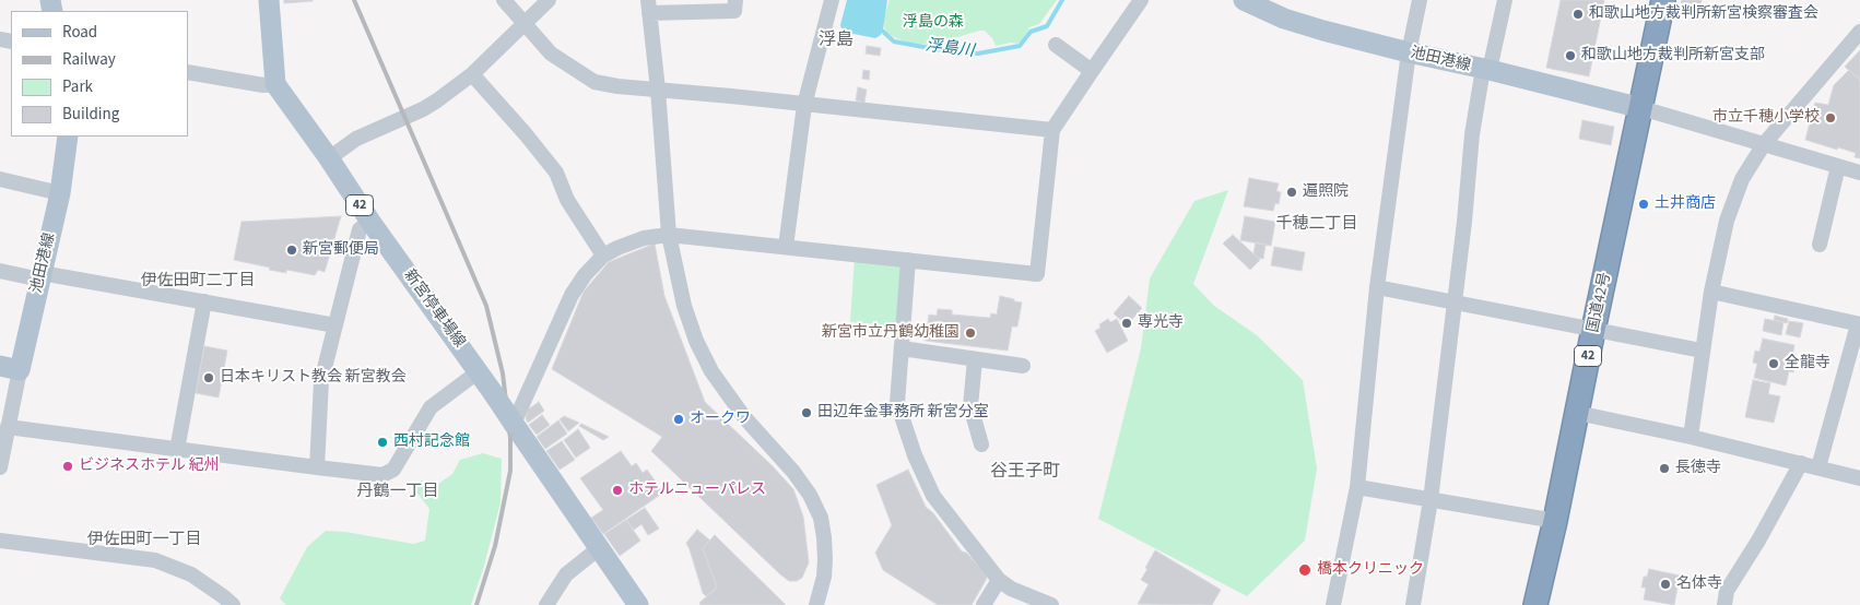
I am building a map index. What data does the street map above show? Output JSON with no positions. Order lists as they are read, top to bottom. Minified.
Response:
{"streets":{"highway":["42","国道42号"],"main road":["池田港線","新宮停車場線"]},"crossings":[["池田港線","国道42号"]],"districts":["浮島","千穂二丁目","伊佐田町二丁目","谷王子町","丹鶴一丁目","伊佐田町一丁目"],"water":["浮島川"],"parks":["浮島の森"],"places":["和歌山地方裁判所新宮検察審査会","和歌山地方裁判所新宮支部","市立千穂小学校","遍照院","土井商店","新宮郵便局","専光寺","新宮市立丹鶴幼稚園","全龍寺","日本キリスト教会 新宮教会","田辺年金事務所 新宮分室","オークワ","西村記念館","ビジネスホテル 紀州","長徳寺","ホテルニューパレス","橋本クリニック","名体寺"],"legend":["Road","Railway","Park","Building"]}
